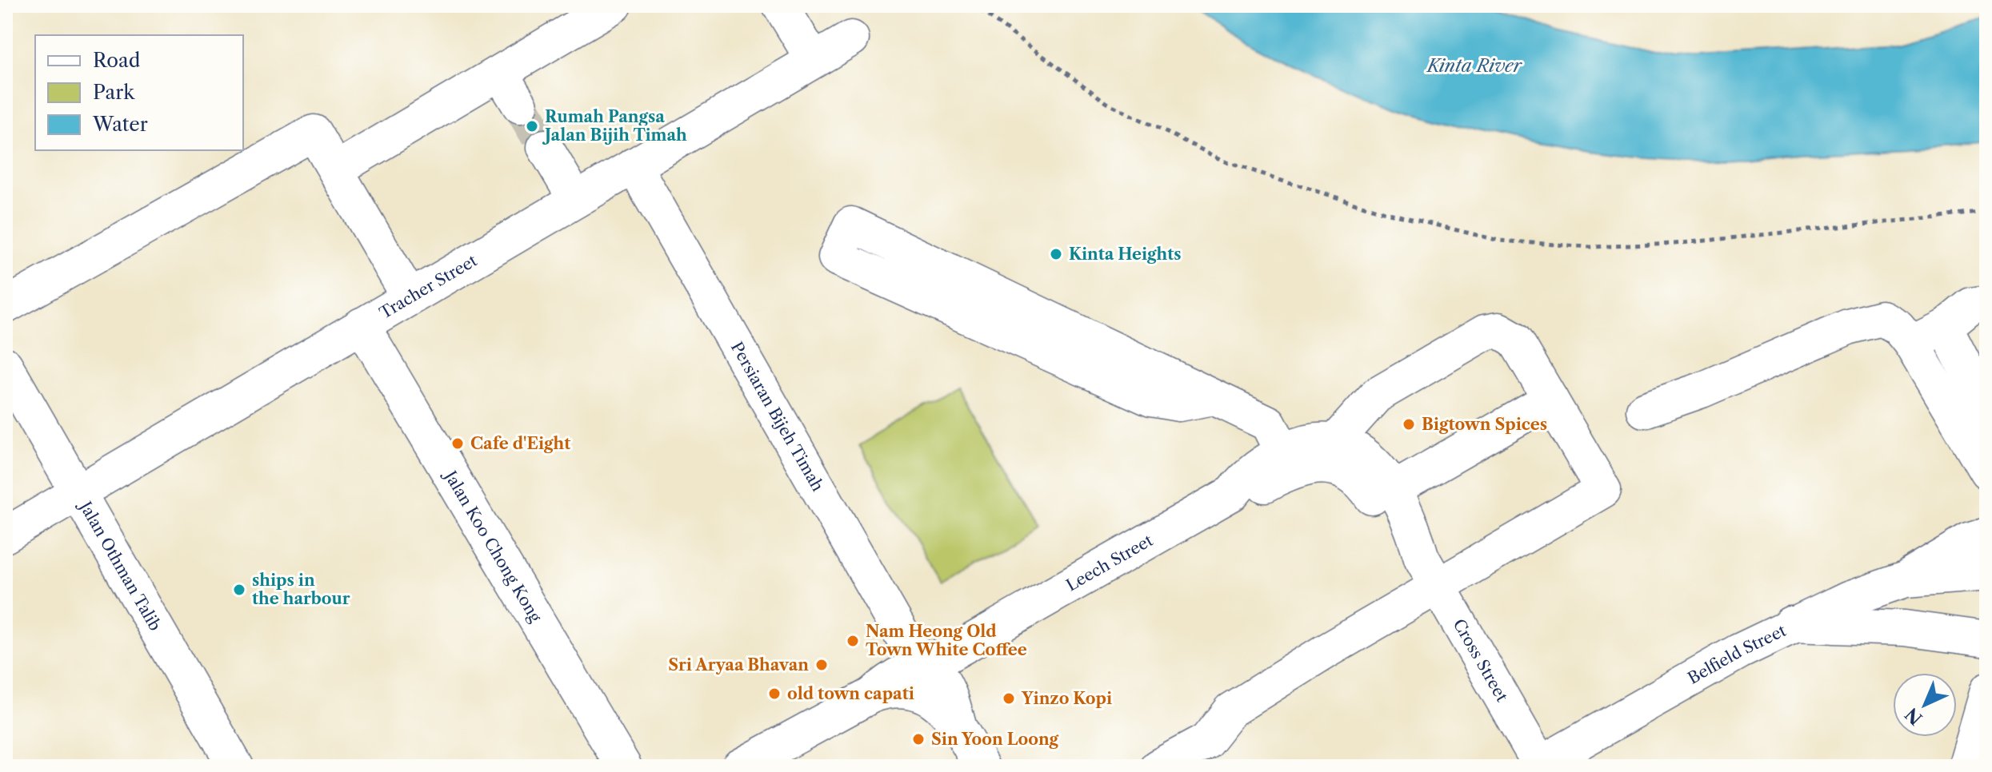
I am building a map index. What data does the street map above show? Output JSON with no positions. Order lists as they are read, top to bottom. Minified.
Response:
{"streets":{"street":["Tracher Street","Persiaran Bijeh Timah","Jalan Koo Chong Kong","Leech Street","Jalan Othman Talib","Belfield Street","Cross Street"]},"crossings":[["Tracher Street","Persiaran Bijeh Timah"],["Tracher Street","Jalan Koo Chong Kong"],["Tracher Street","Jalan Othman Talib"],["Persiaran Bijeh Timah","Leech Street"],["Leech Street","Cross Street"],["Belfield Street","Cross Street"]],"water":["Kinta River"],"places":["Rumah Pangsa Jalan Bijih Timah","Kinta Heights","Bigtown Spices","Cafe d'Eight","ships in the harbour","Nam Heong Old Town White Coffee","Sri Aryaa Bhavan","old town capati","Yinzo Kopi","Sin Yoon Loong"],"legend":["Road","Park","Water"],"north":"bottom left"}
